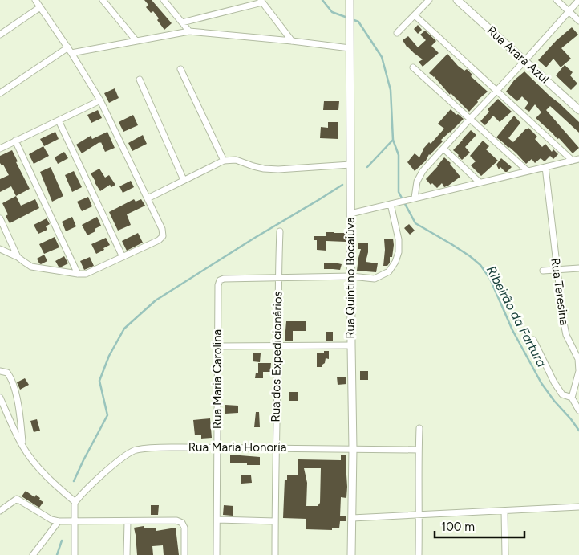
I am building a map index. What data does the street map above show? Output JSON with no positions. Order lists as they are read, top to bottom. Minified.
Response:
{"streets":{"street":["Rua Arara Azul","Rua Quintino Bocaiúva","Rua Teresina","Rua dos Expedicionários","Rua Maria Carolina","Rua Maria Honoria"]},"crossings":[["Rua Quintino Bocaiúva","Rua Maria Honoria"],["Rua dos Expedicionários","Rua Maria Carolina"],["Rua dos Expedicionários","Rua Maria Honoria"],["Rua Maria Carolina","Rua Maria Honoria"]],"water":["Ribeirão da Fartura"],"scale_bar":"100 m"}
